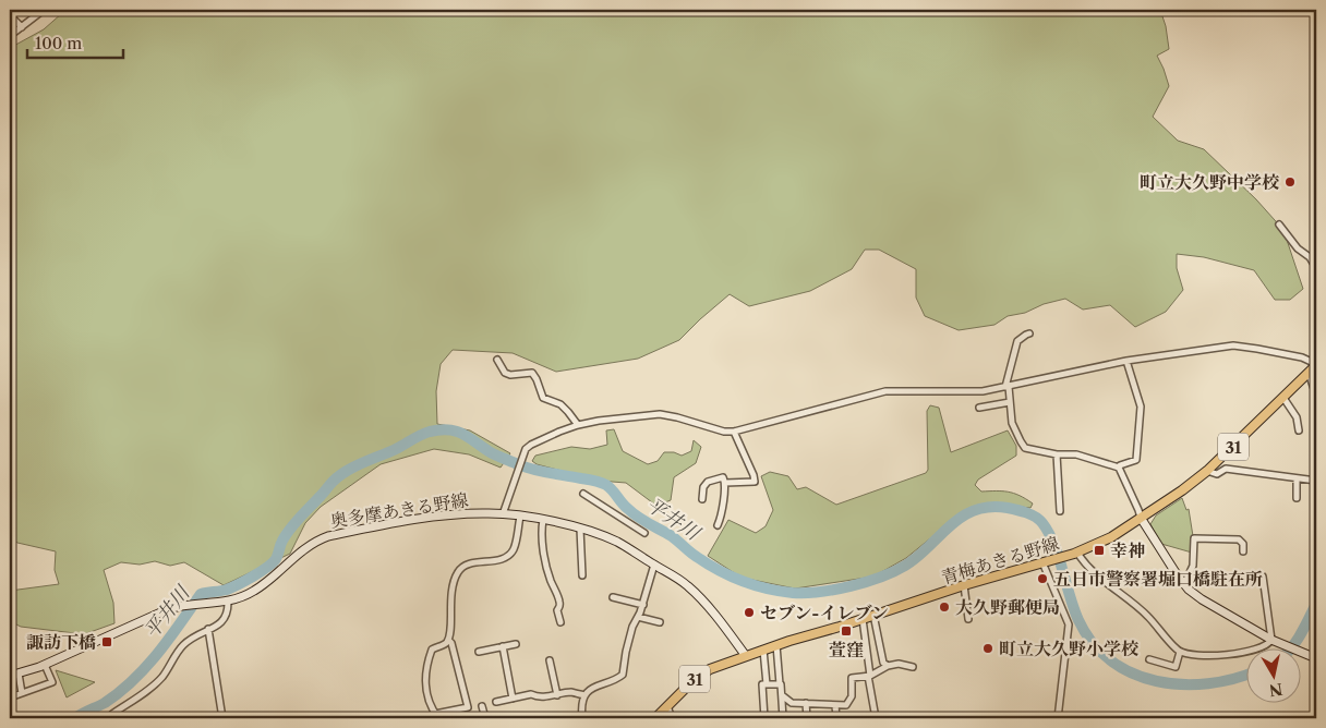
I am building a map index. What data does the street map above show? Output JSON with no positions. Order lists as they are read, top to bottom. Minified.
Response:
{"streets":{"main road":["31","奥多摩あきる野線","青梅あきる野線"]},"crossings":[["奥多摩あきる野線","青梅あきる野線"]],"water":["平井川"],"places":{"other":["町立大久野中学校","五日市警察署堀口橋駐在所","大久野郵便局","セブン-イレブン","町立大久野小学校"],"transit":["幸神","萱窪","諏訪下橋"]},"scale_bar":"100 m","north":"bottom"}
